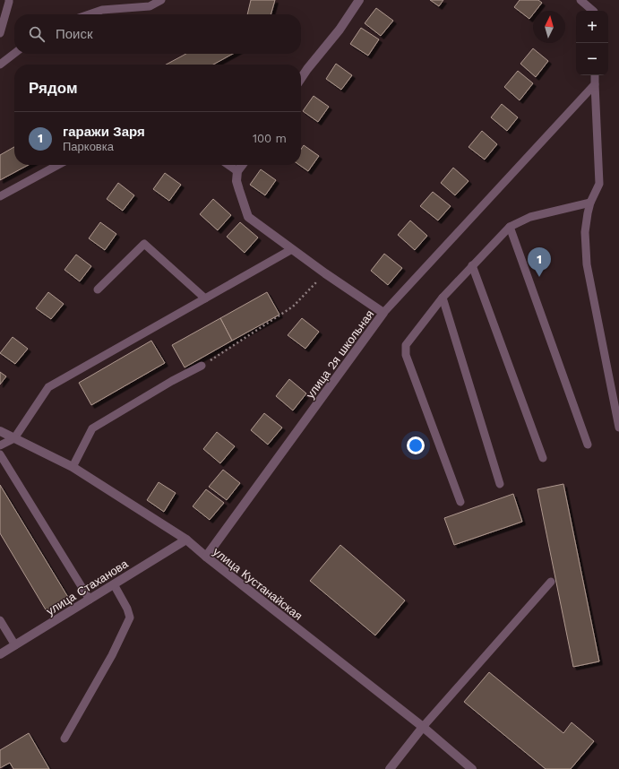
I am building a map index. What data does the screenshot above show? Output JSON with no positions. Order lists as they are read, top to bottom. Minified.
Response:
{"streets":{"street":["улица 2я школьная","улица Кустанайская","улица Стаханова"]},"crossings":[["улица 2я школьная","улица Кустанайская"],["улица Кустанайская","улица Стаханова"]],"north":"top","page":{"map_buttons":["+","−"],"search":"Поиск","heading":"Рядом","list":[{"mark":"1","name":"гаражи Заря","note":"Парковка","value":"100 m"}],"pins":"1"}}
